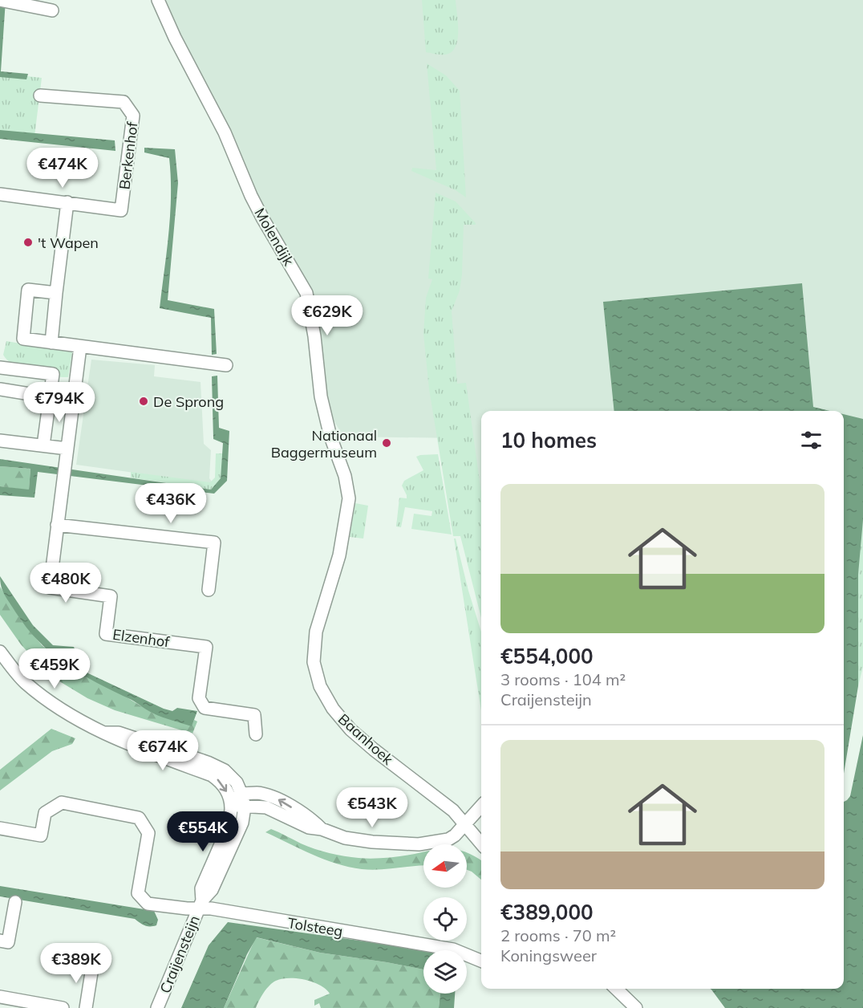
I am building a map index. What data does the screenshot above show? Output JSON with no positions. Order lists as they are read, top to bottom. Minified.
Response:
{"streets":{"street":["Berkenhof","Molendijk","Elzenhof","Baanhoek","Tolsteeg","Craijensteijn"]},"crossings":[["Molendijk","Baanhoek"],["Tolsteeg","Craijensteijn"]],"places":["'t Wapen","De Sprong","Nationaal Baggermuseum"],"north":"left","page":{"price":["€474K","€629K","€794K","€436K","€480K","€459K","€674K","€543K","€554K","€389K"],"heading":"10 homes","list":[{"name":"€554,000","note":"3 rooms · 104 m² · Craijensteijn"},{"name":"€389,000","note":"2 rooms · 70 m² · Koningsweer"}]}}
